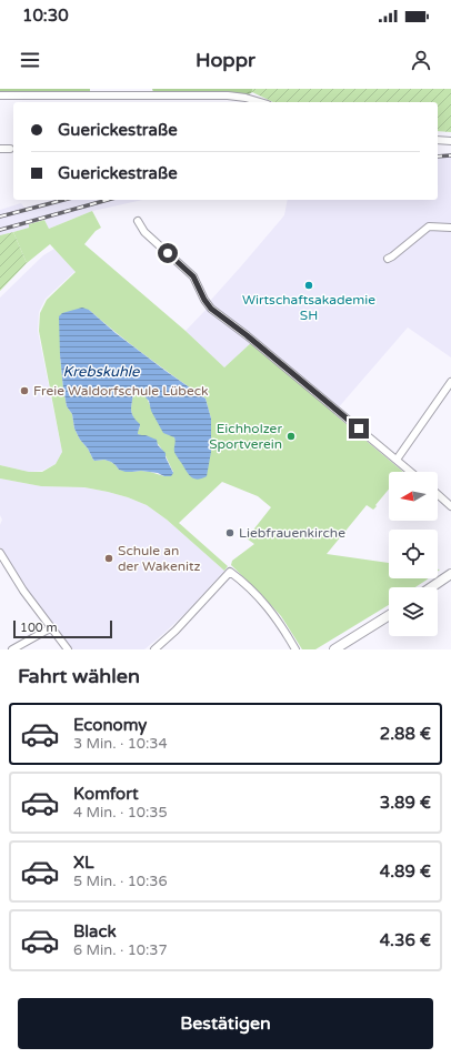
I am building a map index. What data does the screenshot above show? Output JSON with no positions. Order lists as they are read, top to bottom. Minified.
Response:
{"water":["Krebskuhle"],"places":["Wirtschaftsakademie SH","Freie Waldorfschule Lübeck","Eichholzer Sportverein","Liebfrauenkirche","Schule an der Wakenitz"],"scale_bar":"100 m","north":"left","page":{"status":"10:30","header":"Hoppr","banner":["Guerickestraße","Guerickestraße"],"scale":"100 m","heading":"Fahrt wählen","list":[{"name":"Economy","note":"3 Min. · 10:34","value":"2.88 €"},{"name":"Komfort","note":"4 Min. · 10:35","value":"3.89 €"},{"name":"XL","note":"5 Min. · 10:36","value":"4.89 €"},{"name":"Black","note":"6 Min. · 10:37","value":"4.36 €"}],"buttons":"Bestätigen"}}
